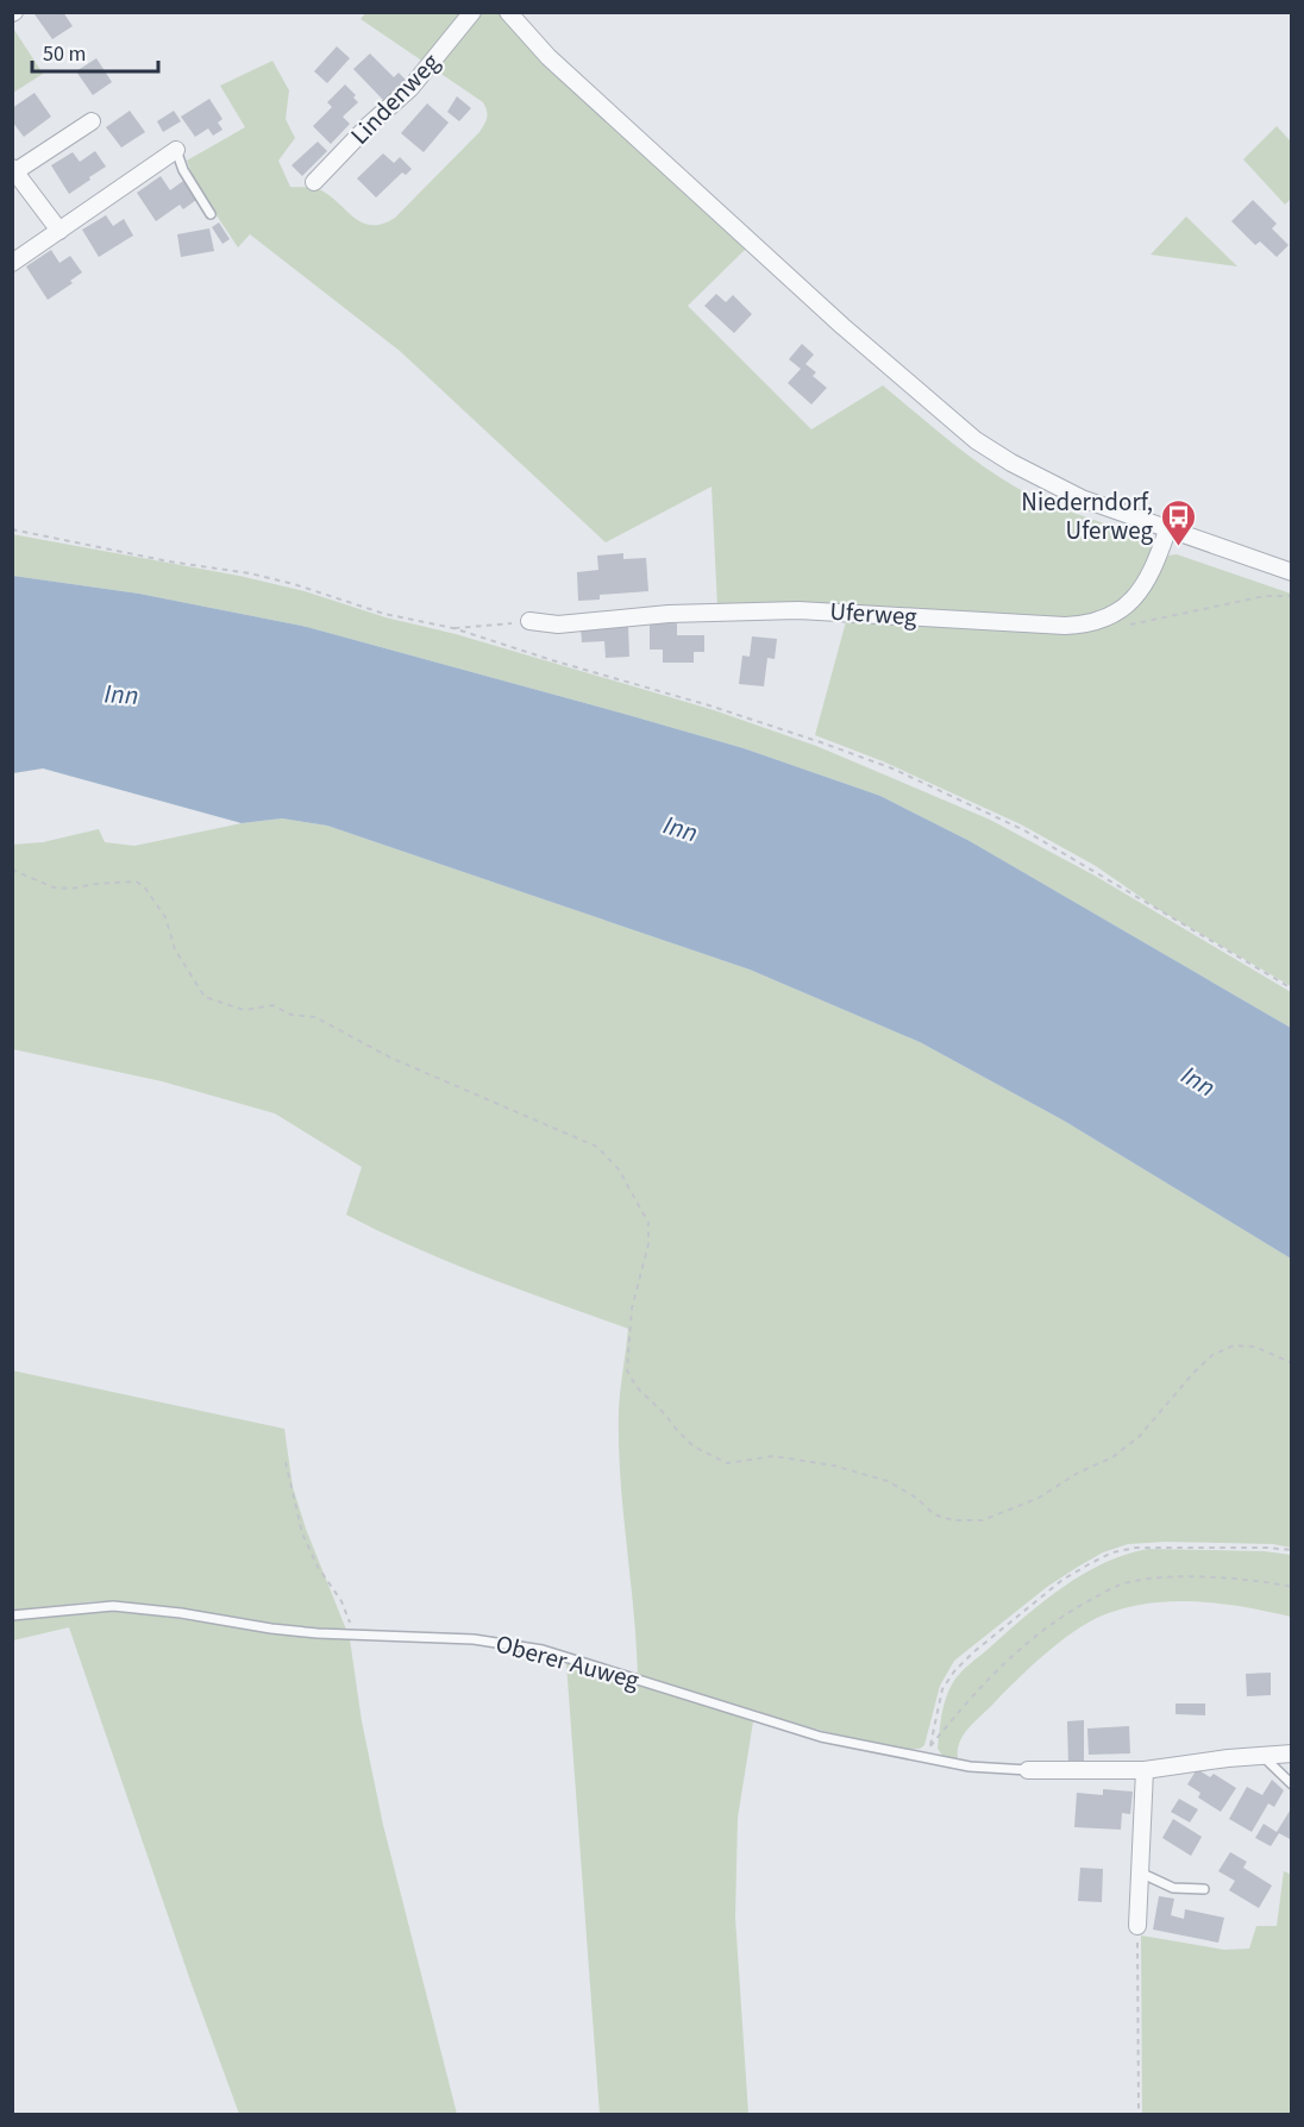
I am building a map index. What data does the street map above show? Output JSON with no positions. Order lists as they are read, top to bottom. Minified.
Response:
{"streets":{"street":["Lindenweg","Uferweg"],"lane":["Oberer Auweg"]},"water":["Inn"],"places":{"bus stop":["Niederndorf, Uferweg"]},"scale_bar":"50 m"}
